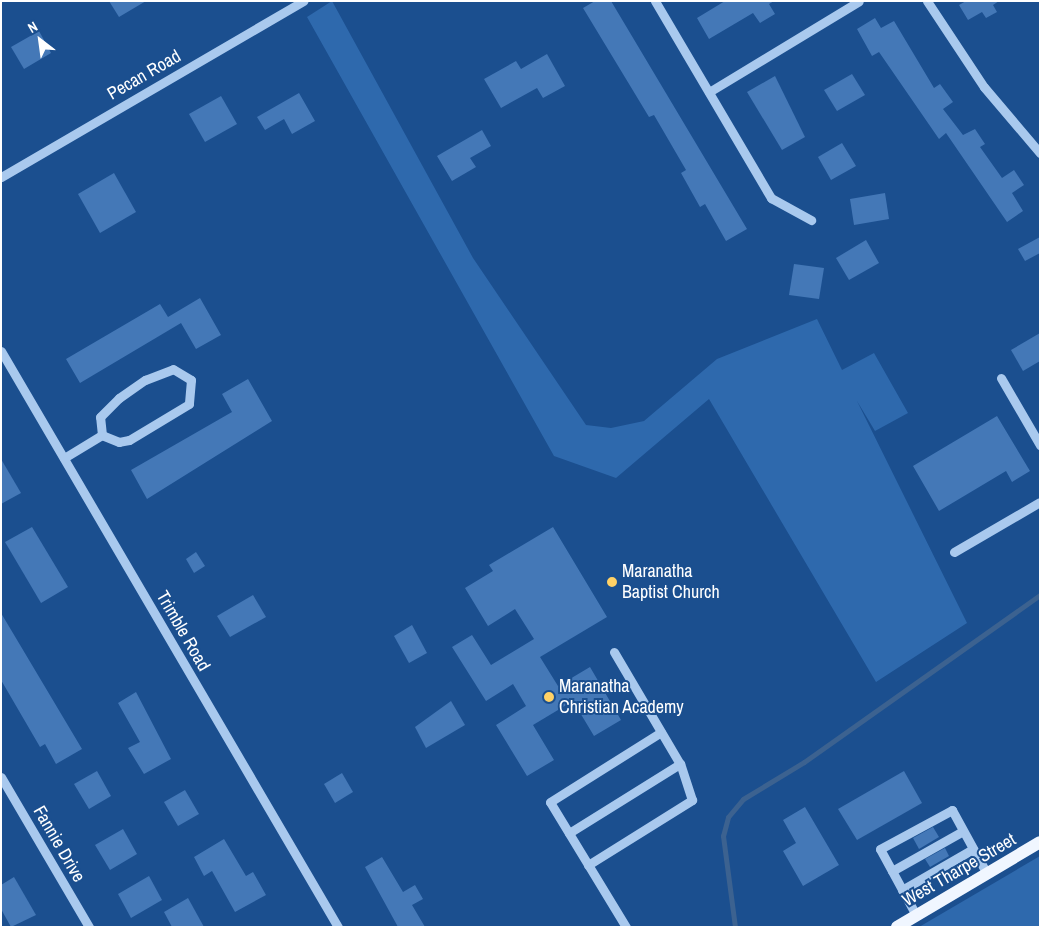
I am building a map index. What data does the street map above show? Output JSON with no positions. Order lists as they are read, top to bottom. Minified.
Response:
{"streets":{"main road":["West Tharpe Street"],"street":["Pecan Road","Trimble Road","Fannie Drive"]},"places":["Maranatha Baptist Church","Maranatha Christian Academy"],"north":"top left"}
